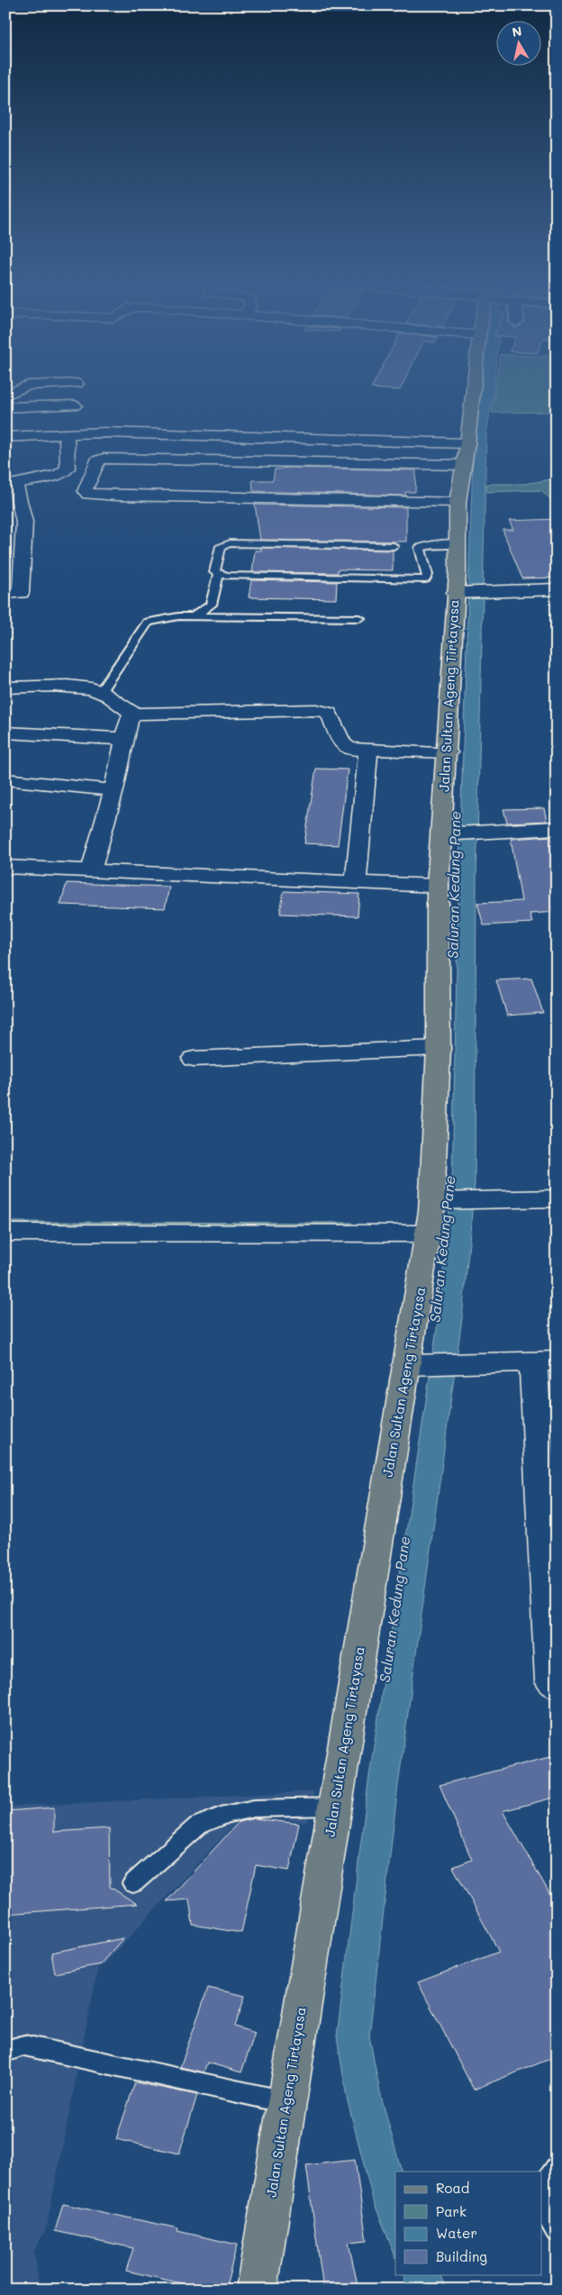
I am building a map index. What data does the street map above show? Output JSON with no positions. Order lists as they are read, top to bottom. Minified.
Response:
{"streets":{"main road":["Jalan Sultan Ageng Tirtayasa"]},"water":["Saluran Kedung Pane"],"legend":["Road","Park","Water","Building"],"north":"top"}
